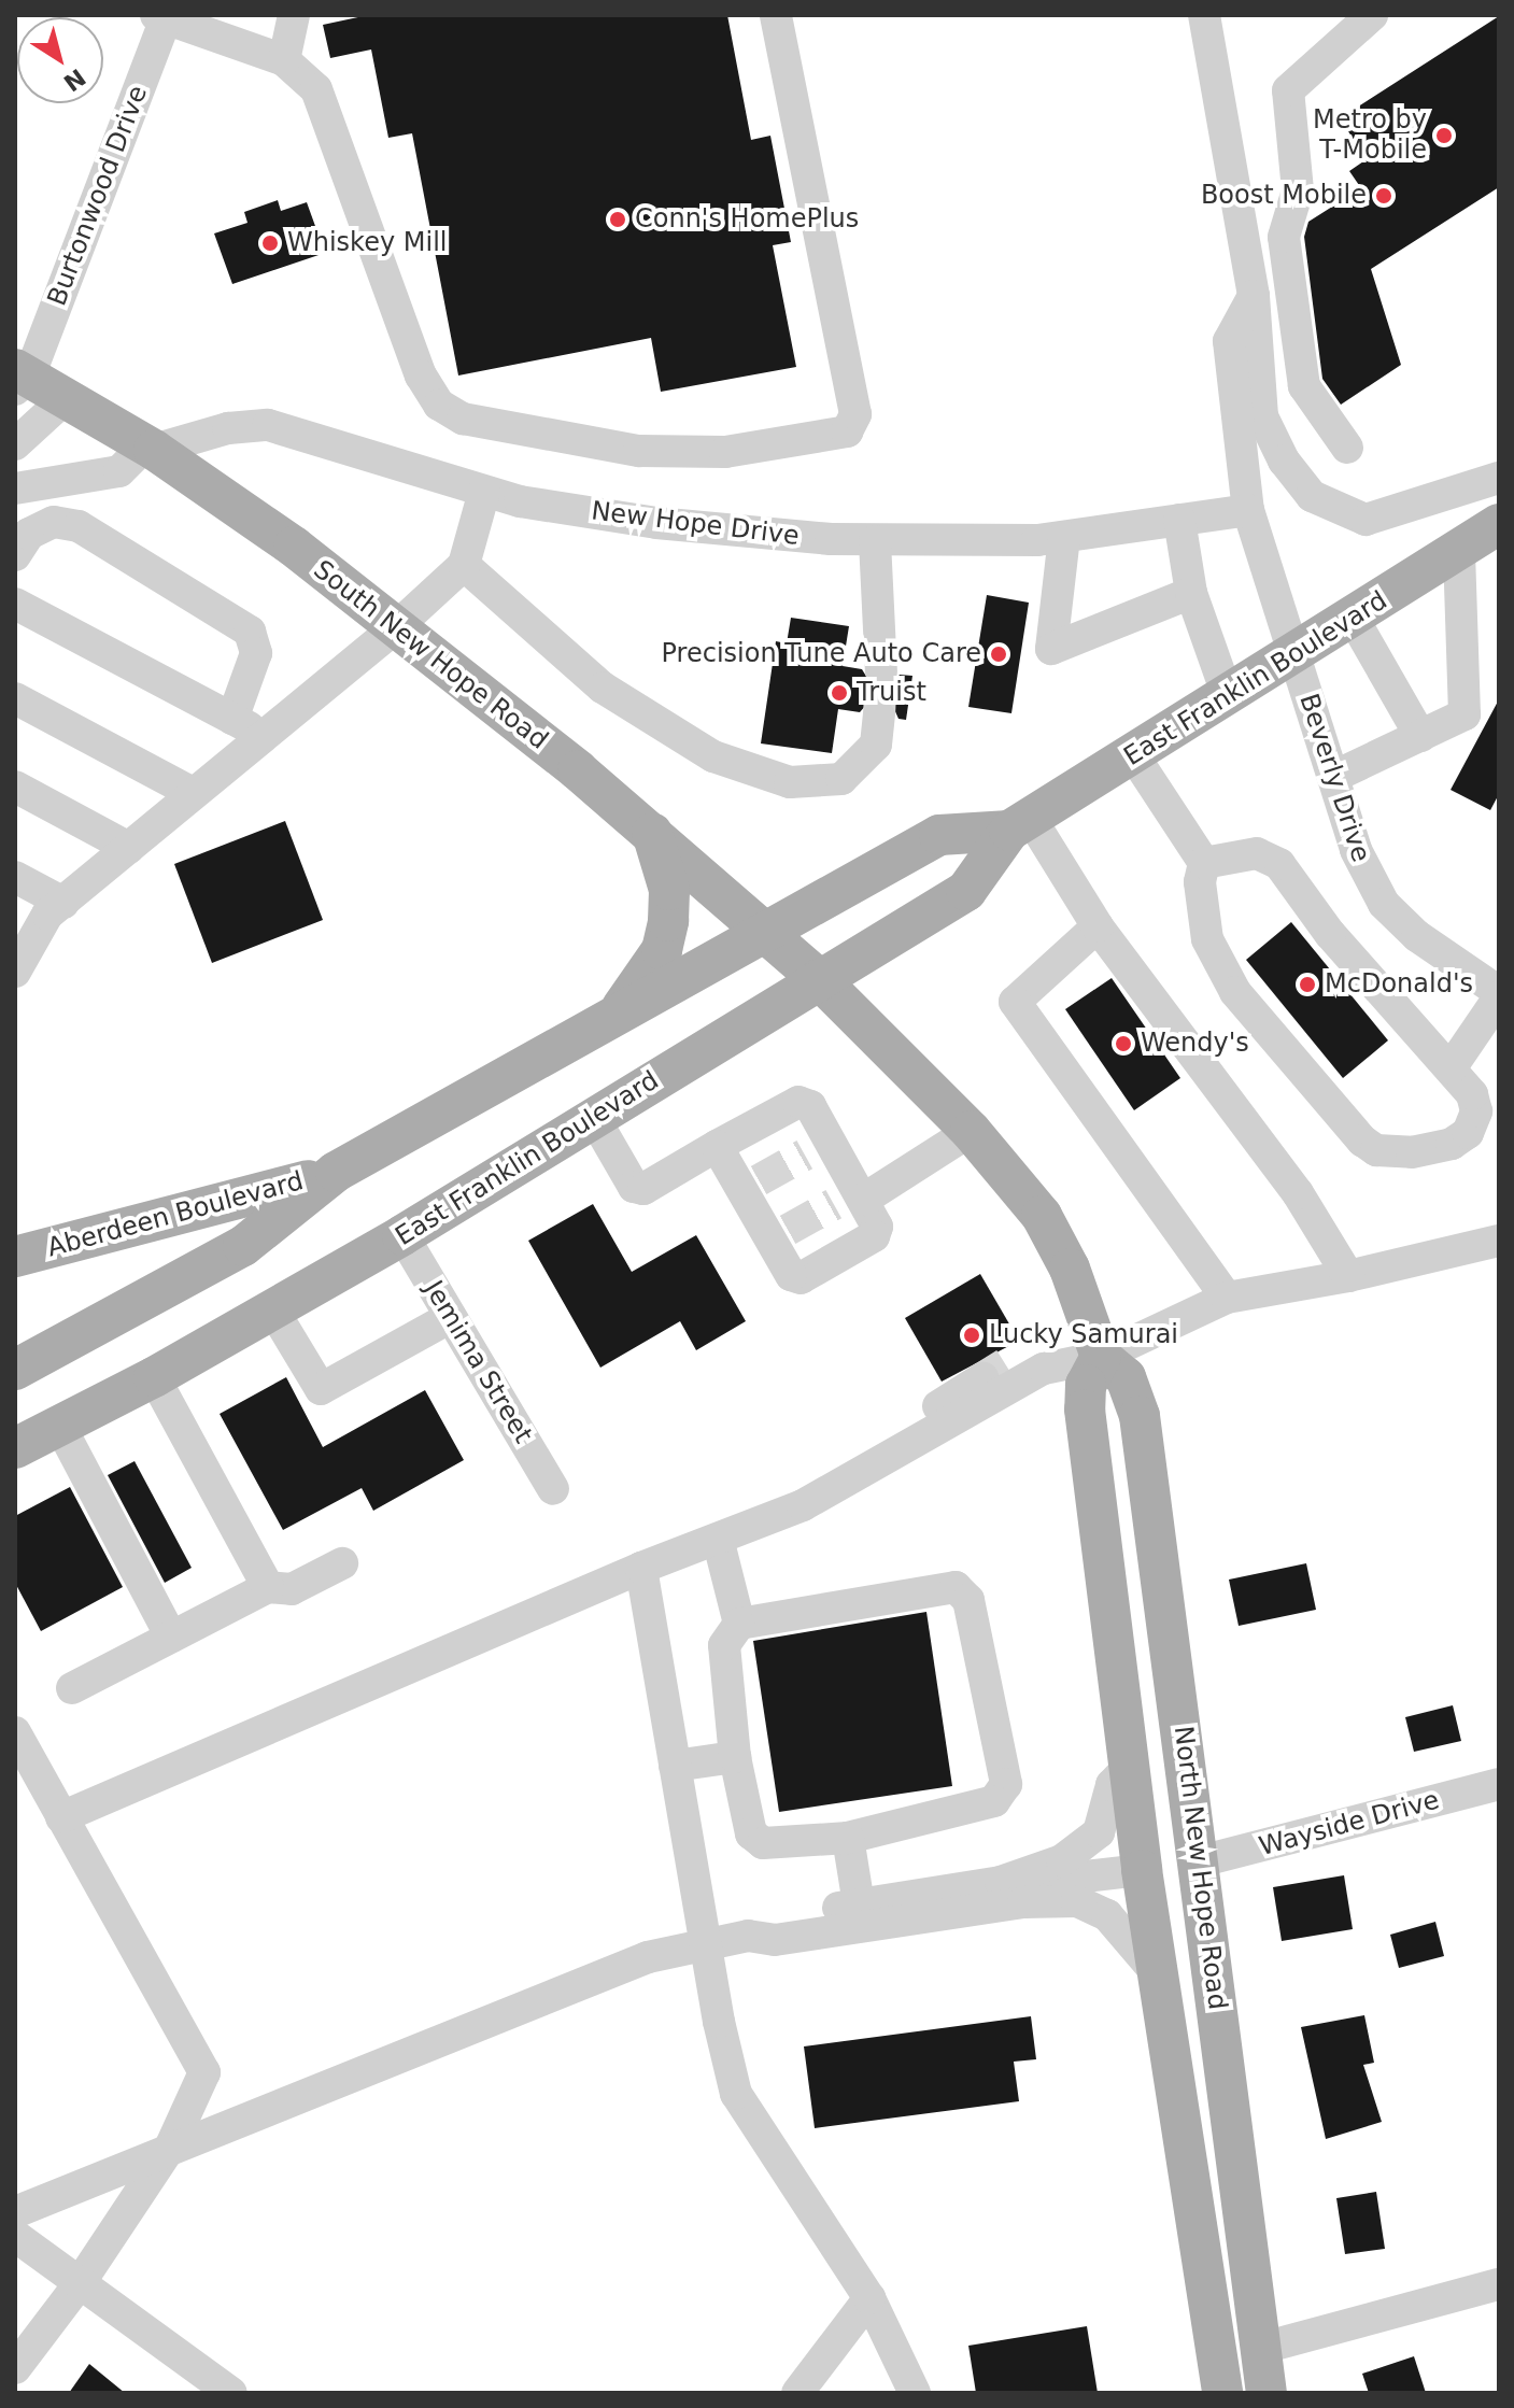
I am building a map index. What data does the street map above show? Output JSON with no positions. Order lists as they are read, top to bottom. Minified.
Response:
{"streets":{"main road":["South New Hope Road","East Franklin Boulevard","Aberdeen Boulevard","North New Hope Road"],"street":["Burtonwood Drive","New Hope Drive","Beverly Drive","Jemima Street","Wayside Drive"]},"crossings":[["Burtonwood Drive","South New Hope Road"],["New Hope Drive","South New Hope Road"],["New Hope Drive","Beverly Drive"],["South New Hope Road","East Franklin Boulevard"],["South New Hope Road","North New Hope Road"],["East Franklin Boulevard","Beverly Drive"],["East Franklin Boulevard","Aberdeen Boulevard"],["East Franklin Boulevard","Jemima Street"],["East Franklin Boulevard","North New Hope Road"],["Wayside Drive","North New Hope Road"]],"places":["Metro by T-Mobile","Boost Mobile","Conn's HomePlus","Whiskey Mill","Precision Tune Auto Care","Truist","McDonald's","Wendy's","Lucky Samurai"],"north":"bottom right"}
